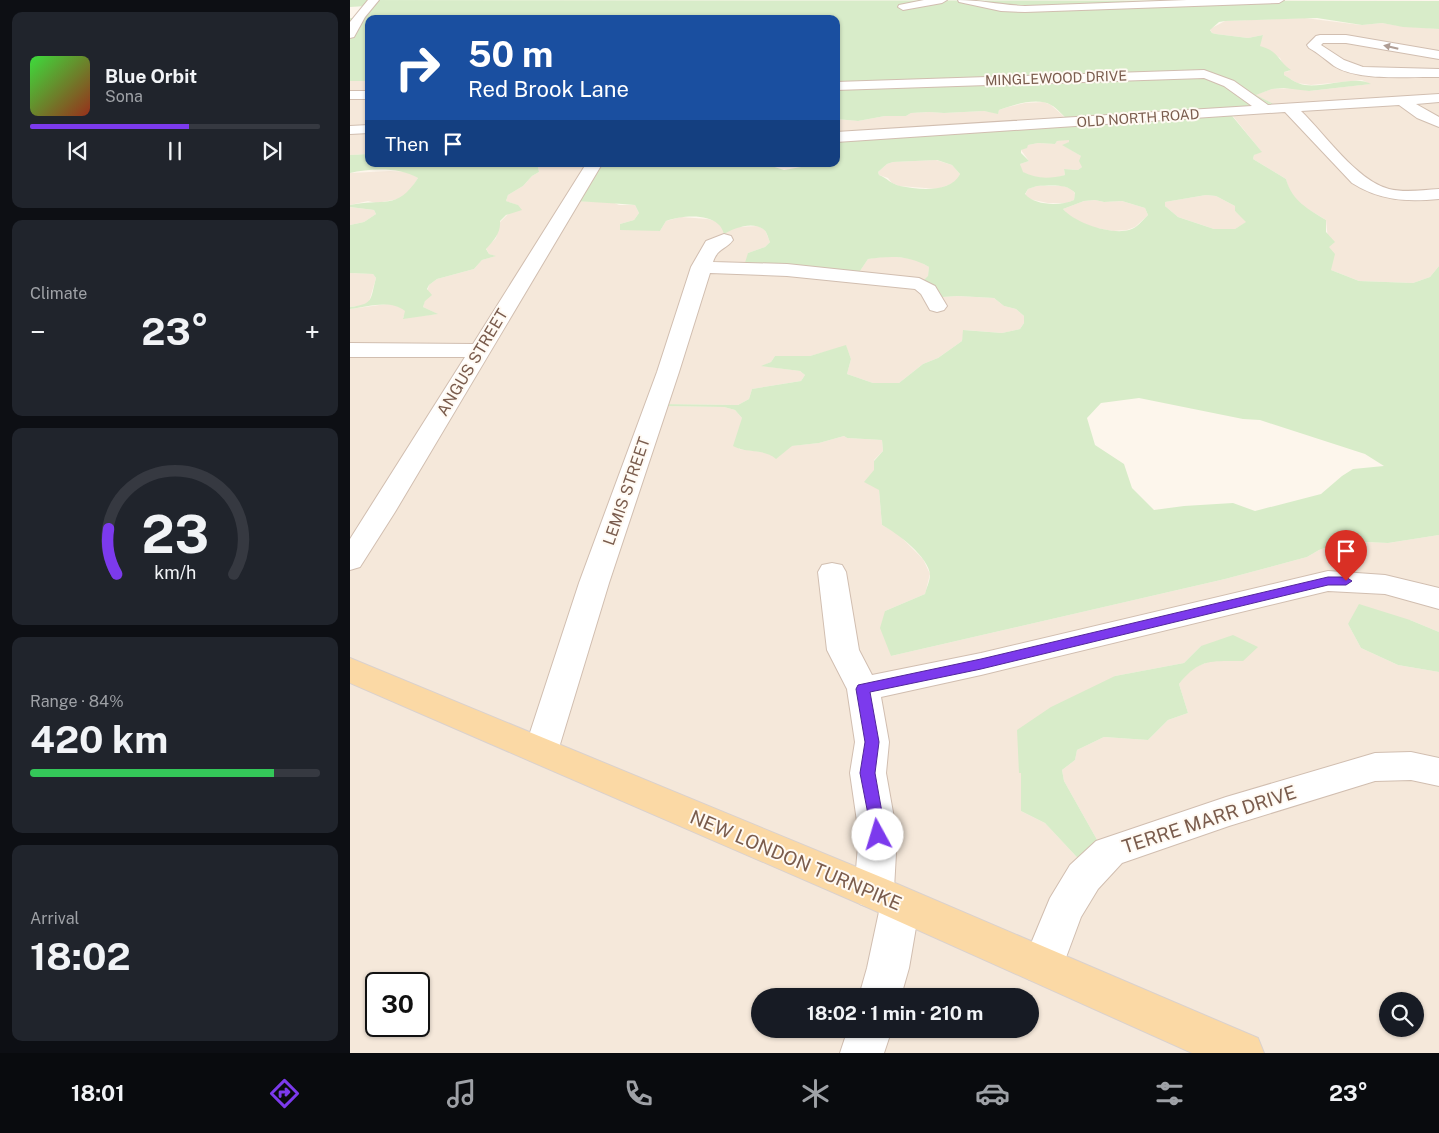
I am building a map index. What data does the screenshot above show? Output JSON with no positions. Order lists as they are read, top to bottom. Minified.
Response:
{"streets":{"main road":["NEW LONDON TURNPIKE"],"street":["MINGLEWOOD DRIVE","OLD NORTH ROAD","ANGUS STREET","LEMIS STREET","TERRE MARR DRIVE"]},"crossings":[["MINGLEWOOD DRIVE","OLD NORTH ROAD"],["LEMIS STREET","NEW LONDON TURNPIKE"],["TERRE MARR DRIVE","NEW LONDON TURNPIKE"]],"page":{"turn":["50 m","Red Brook Lane"],"song":["Blue Orbit","Sona"],"then":"Then","tile":["Climate",["Range · 84%","420 km"],["Arrival","18:02"]],"heat":["−","23°","+"],"limit":"30","trip":"18:02 · 1 min · 210 m","tabs":["18:01","23°"],"gauge":["23","km/h"]}}
